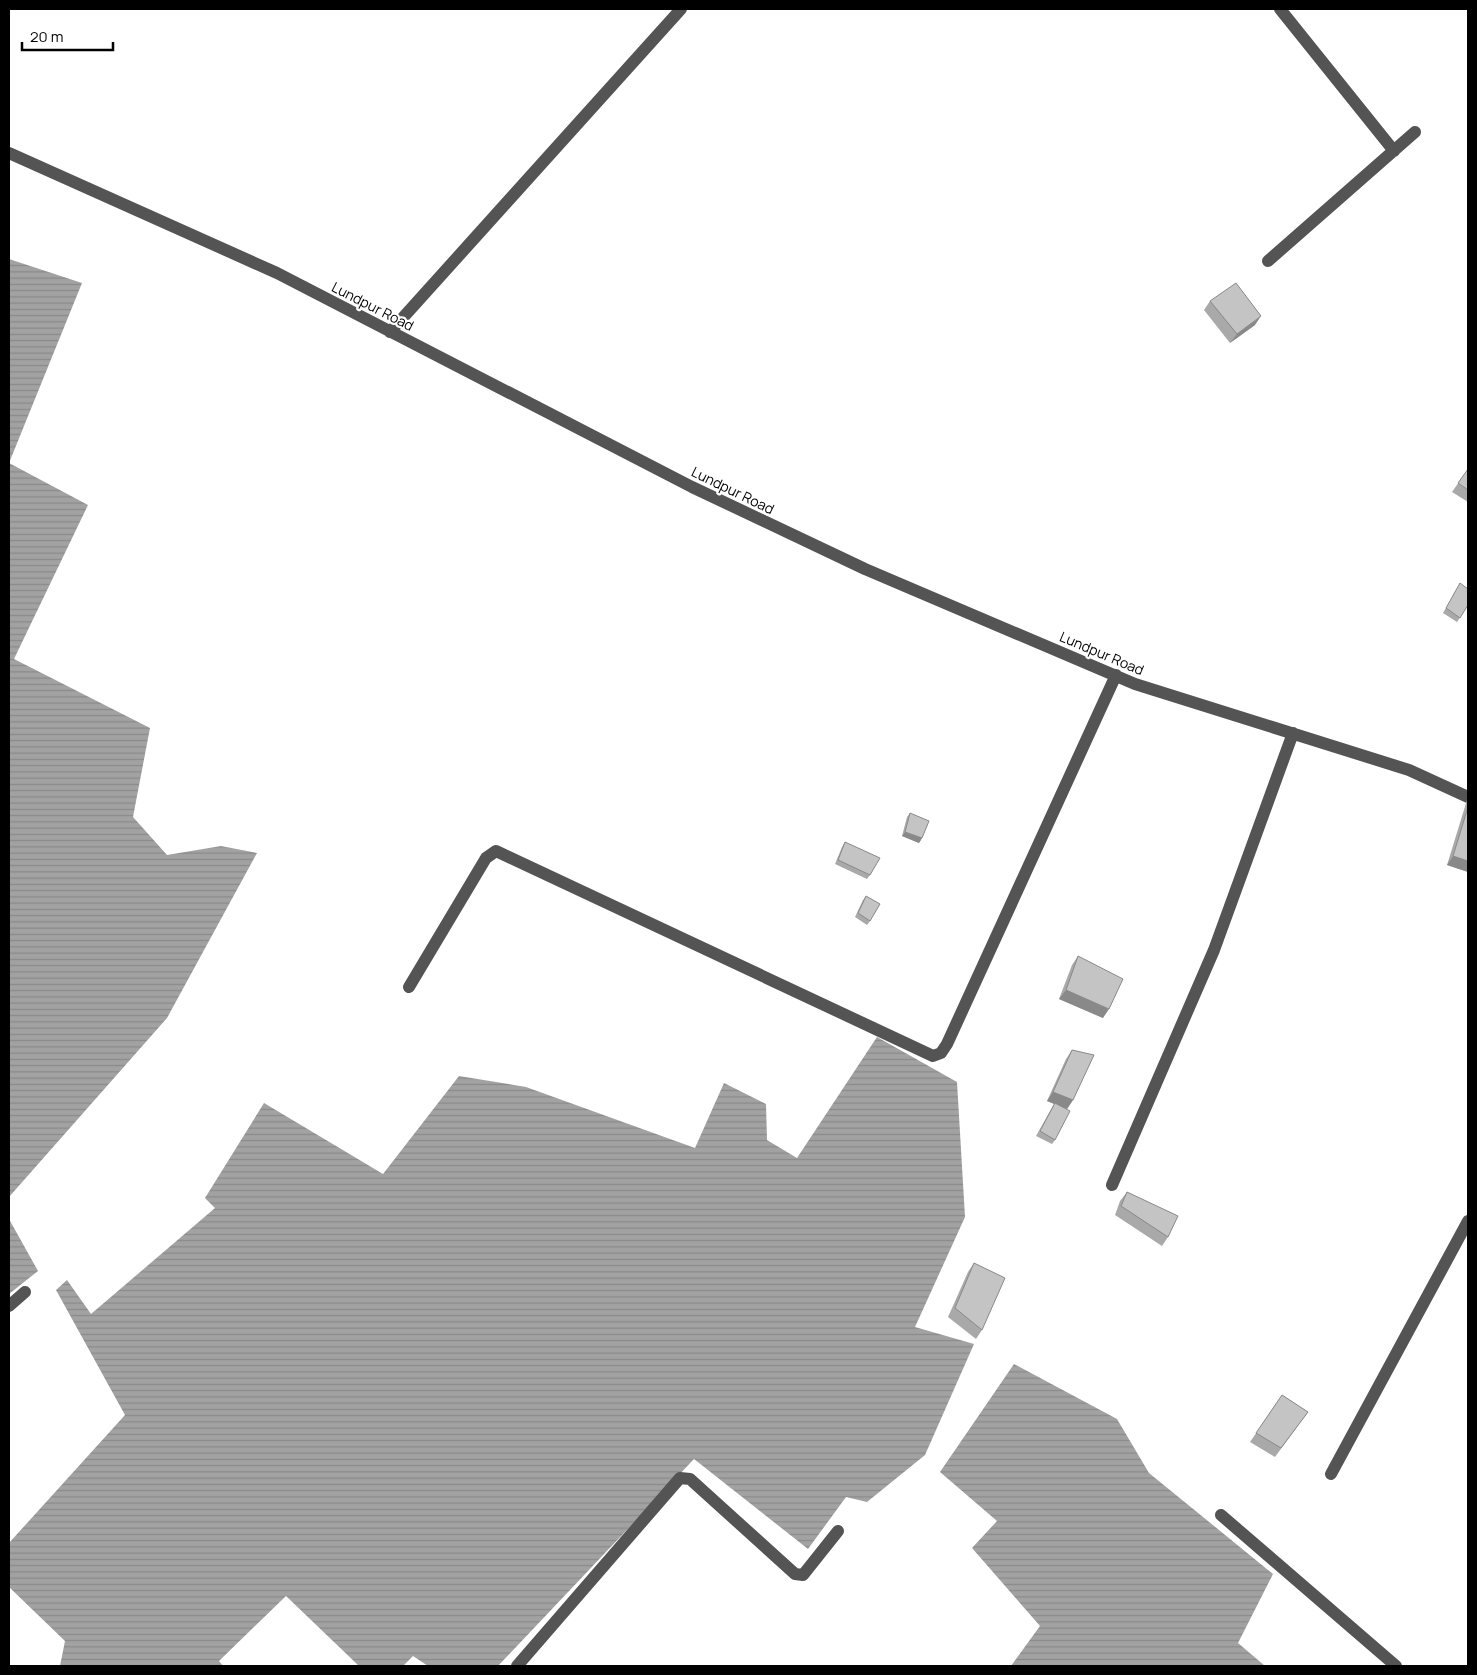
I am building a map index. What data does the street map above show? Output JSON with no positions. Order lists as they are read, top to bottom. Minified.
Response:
{"streets":{"street":["Lundpur Road"]},"scale_bar":"20 m"}
